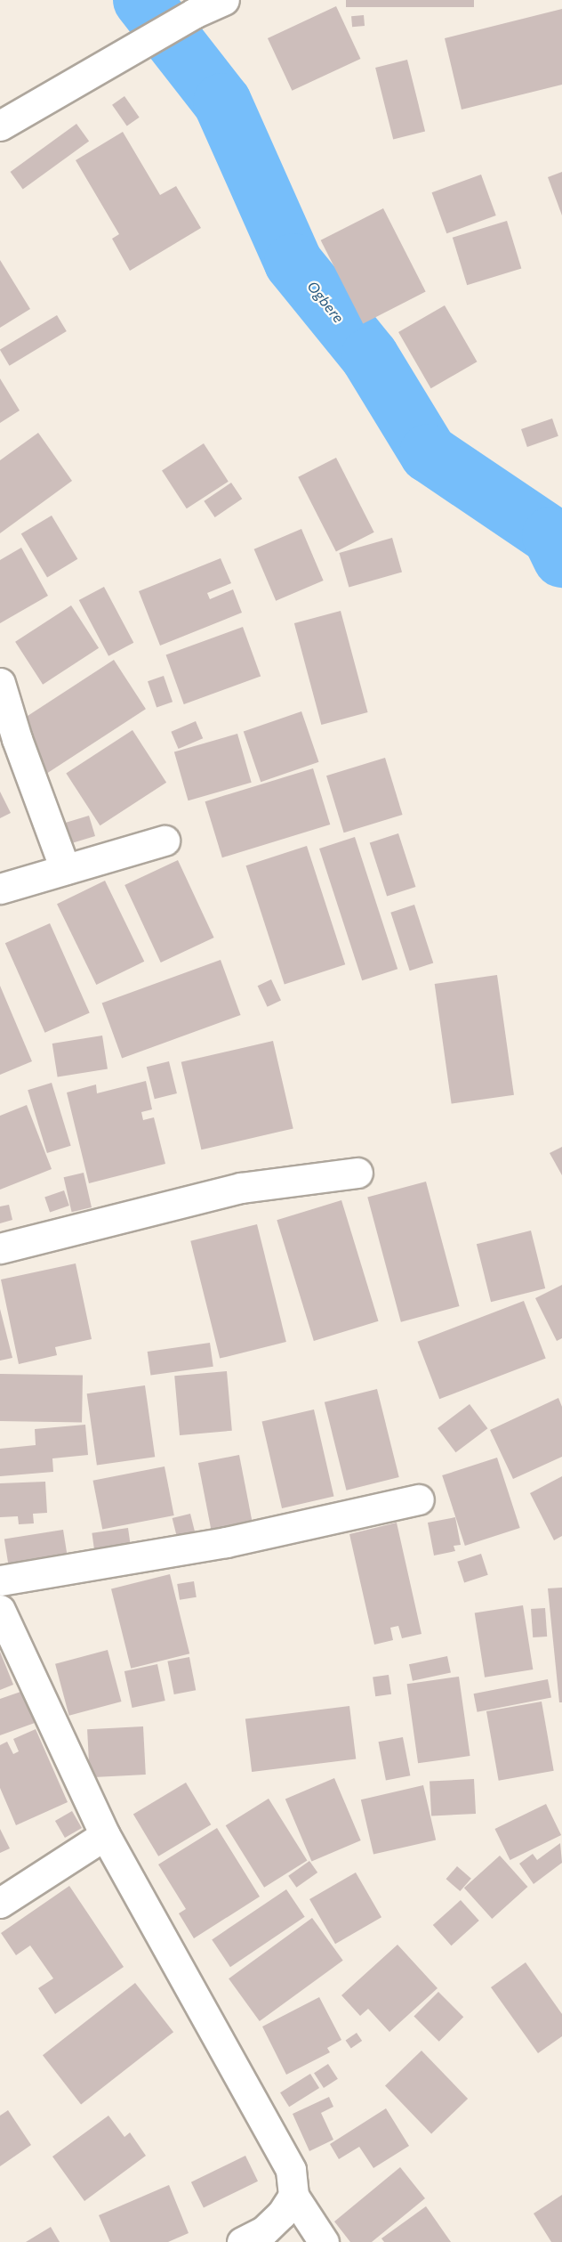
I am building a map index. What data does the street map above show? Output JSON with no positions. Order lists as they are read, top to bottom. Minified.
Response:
{"water":["Ogbere"]}
